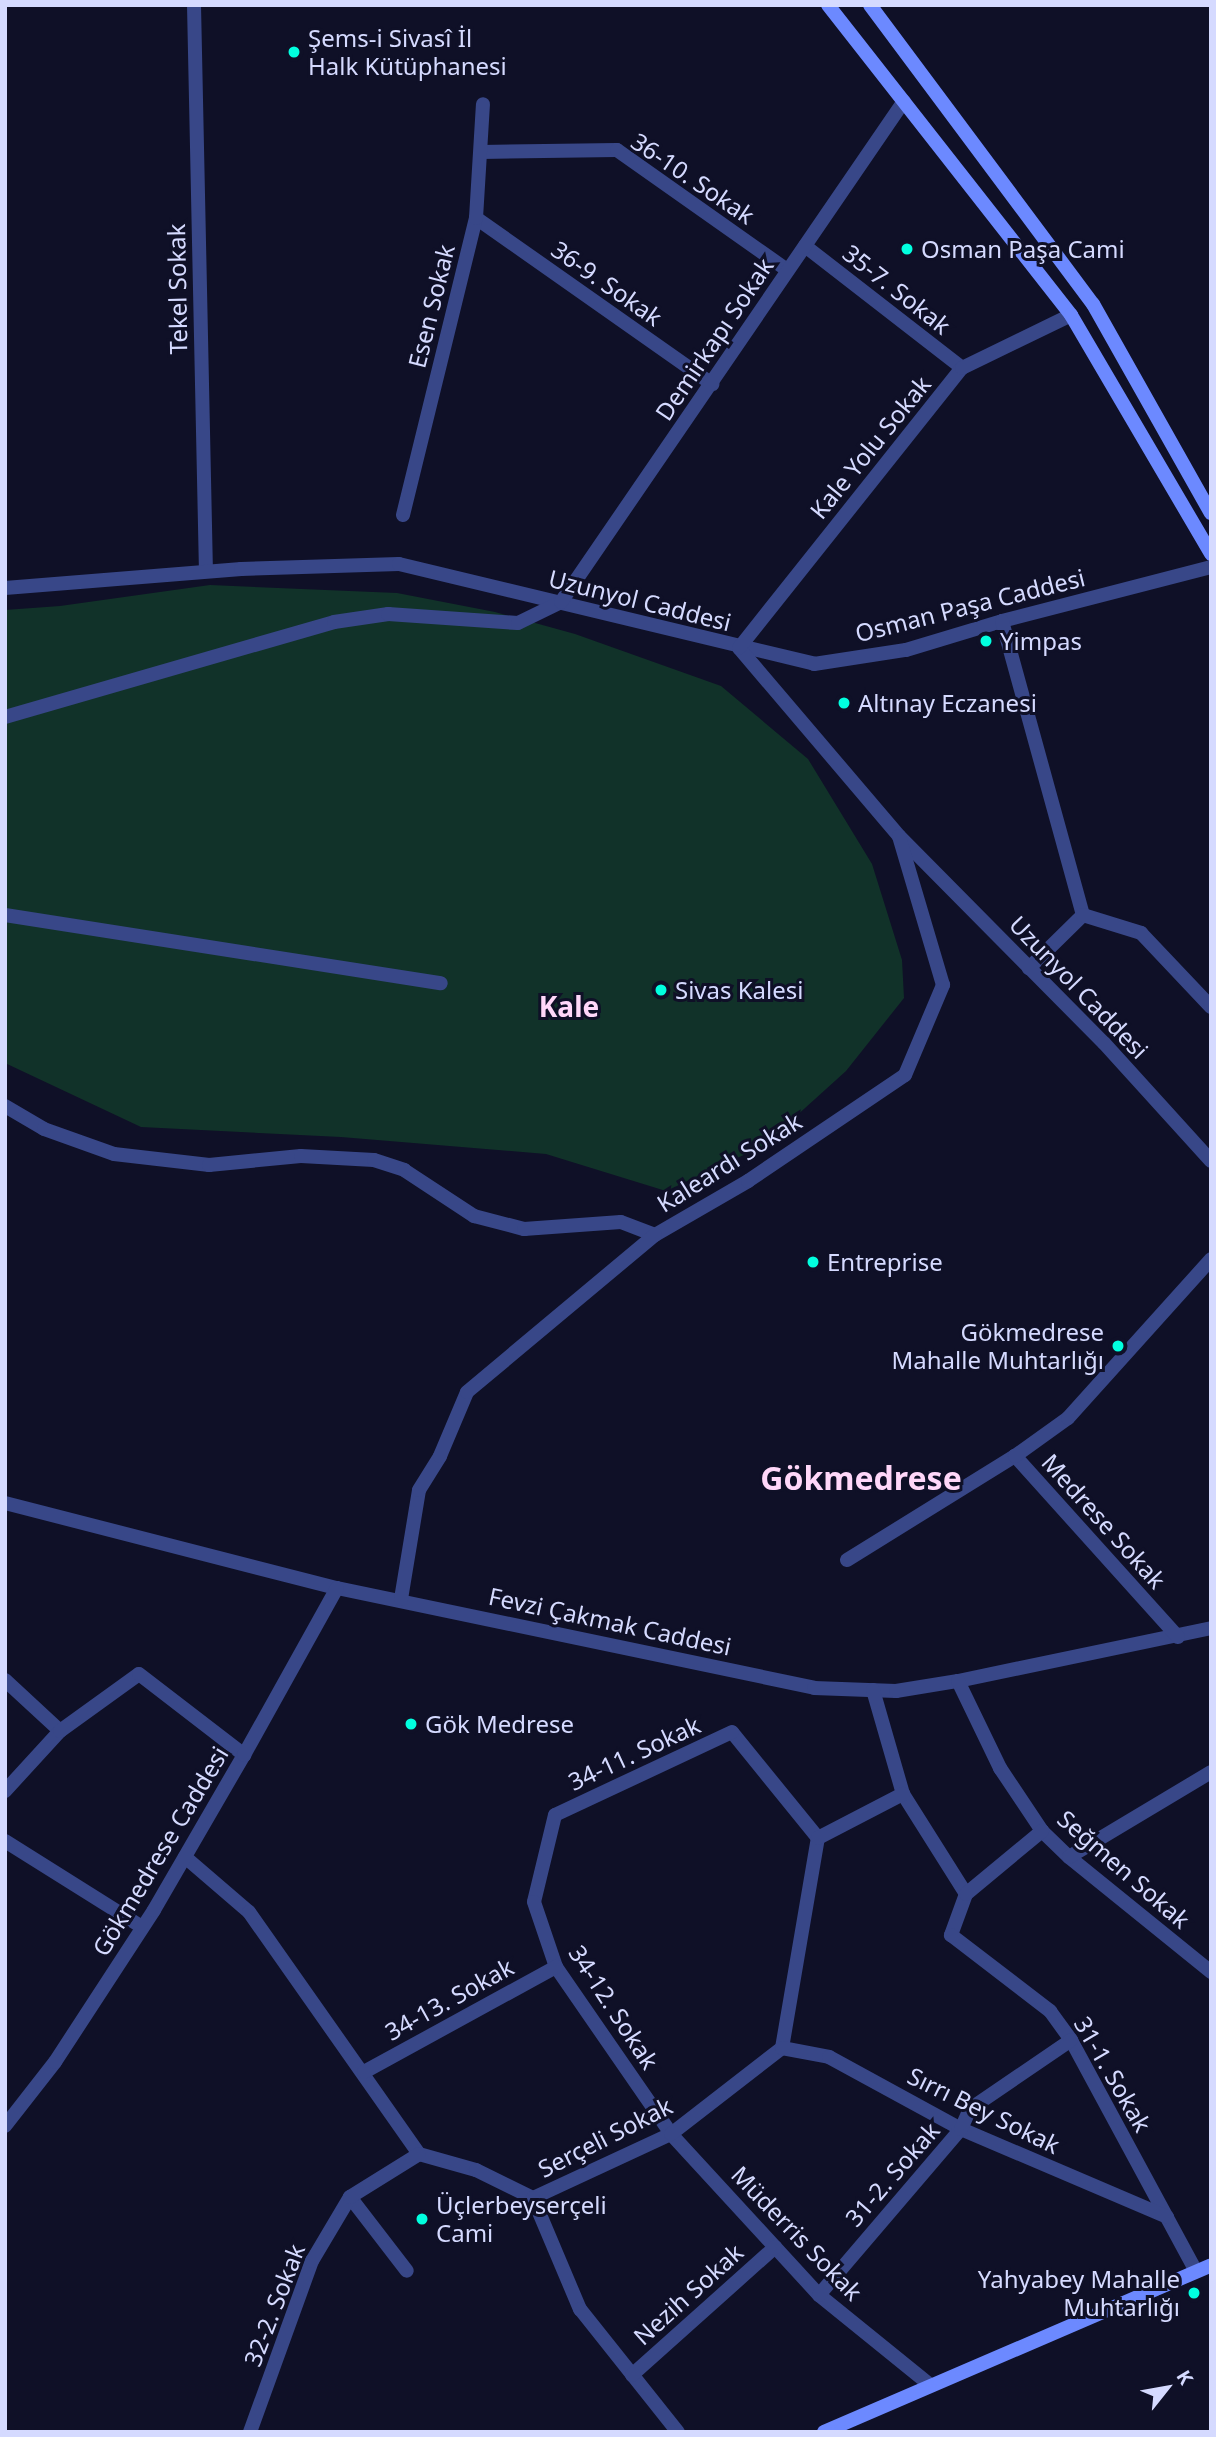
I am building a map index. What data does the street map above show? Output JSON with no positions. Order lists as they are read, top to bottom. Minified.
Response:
{"streets":{"street":["36-10. Sokak","36-9. Sokak","Tekel Sokak","35-7. Sokak","Esen Sokak","Demirkapı Sokak","Kale Yolu Sokak","Uzunyol Caddesi","Osman Paşa Caddesi","Kaleardı Sokak","Medrese Sokak","Fevzi Çakmak Caddesi","34-11. Sokak","Gökmedrese Caddesi","Seğmen Sokak","34-13. Sokak","34-12. Sokak","31-1. Sokak","Sırrı Bey Sokak","Serçeli Sokak","31-2. Sokak","Müderris Sokak","Nezih Sokak","32-2. Sokak"]},"crossings":[["36-10. Sokak","Esen Sokak"],["36-10. Sokak","Demirkapı Sokak"],["36-9. Sokak","Esen Sokak"],["36-9. Sokak","Demirkapı Sokak"],["Tekel Sokak","Uzunyol Caddesi"],["35-7. Sokak","Demirkapı Sokak"],["35-7. Sokak","Kale Yolu Sokak"],["Demirkapı Sokak","Uzunyol Caddesi"],["Kale Yolu Sokak","Uzunyol Caddesi"],["Kale Yolu Sokak","Osman Paşa Caddesi"],["Uzunyol Caddesi","Osman Paşa Caddesi"],["Uzunyol Caddesi","Kaleardı Sokak"],["Medrese Sokak","Fevzi Çakmak Caddesi"],["Fevzi Çakmak Caddesi","Gökmedrese Caddesi"],["Fevzi Çakmak Caddesi","Seğmen Sokak"],["34-11. Sokak","34-12. Sokak"],["34-13. Sokak","34-12. Sokak"],["34-12. Sokak","Serçeli Sokak"],["34-12. Sokak","Müderris Sokak"],["31-1. Sokak","Sırrı Bey Sokak"],["31-1. Sokak","31-2. Sokak"],["Sırrı Bey Sokak","Serçeli Sokak"],["Sırrı Bey Sokak","31-2. Sokak"],["Serçeli Sokak","Müderris Sokak"],["Serçeli Sokak","32-2. Sokak"],["31-2. Sokak","Müderris Sokak"],["Müderris Sokak","Nezih Sokak"]],"districts":["Kale","Gökmedrese"],"places":["Şems-i Sivasî İl Halk Kütüphanesi","Osman Paşa Cami","Yimpas","Altınay Eczanesi","Sivas Kalesi","Entreprise","Gökmedrese Mahalle Muhtarlığı","Gök Medrese","Üçlerbeyserçeli Cami","Yahyabey Mahalle Muhtarlığı"],"north":"top right"}
